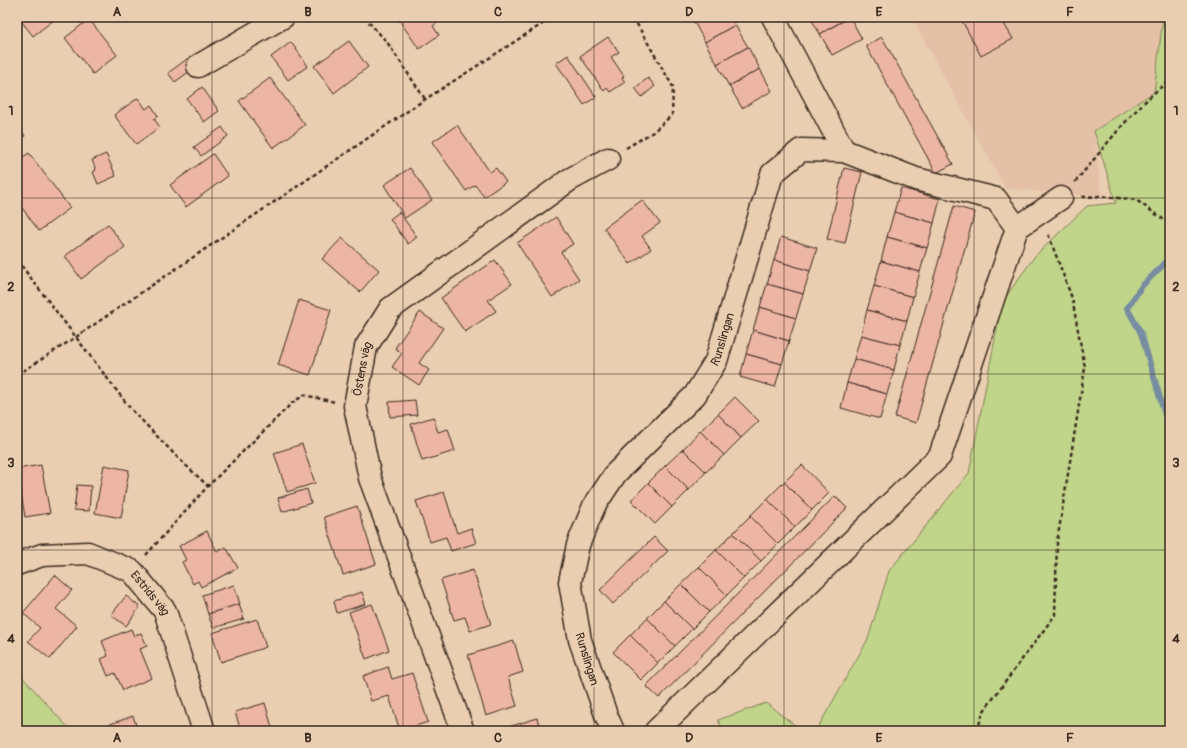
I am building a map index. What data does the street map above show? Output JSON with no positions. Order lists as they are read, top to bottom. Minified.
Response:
{"streets":{"street":["Runslingan","Östens väg","Estrids väg"]},"grid":{"columns":["A","B","C","D","E","F"],"rows":["1","2","3","4"]}}
